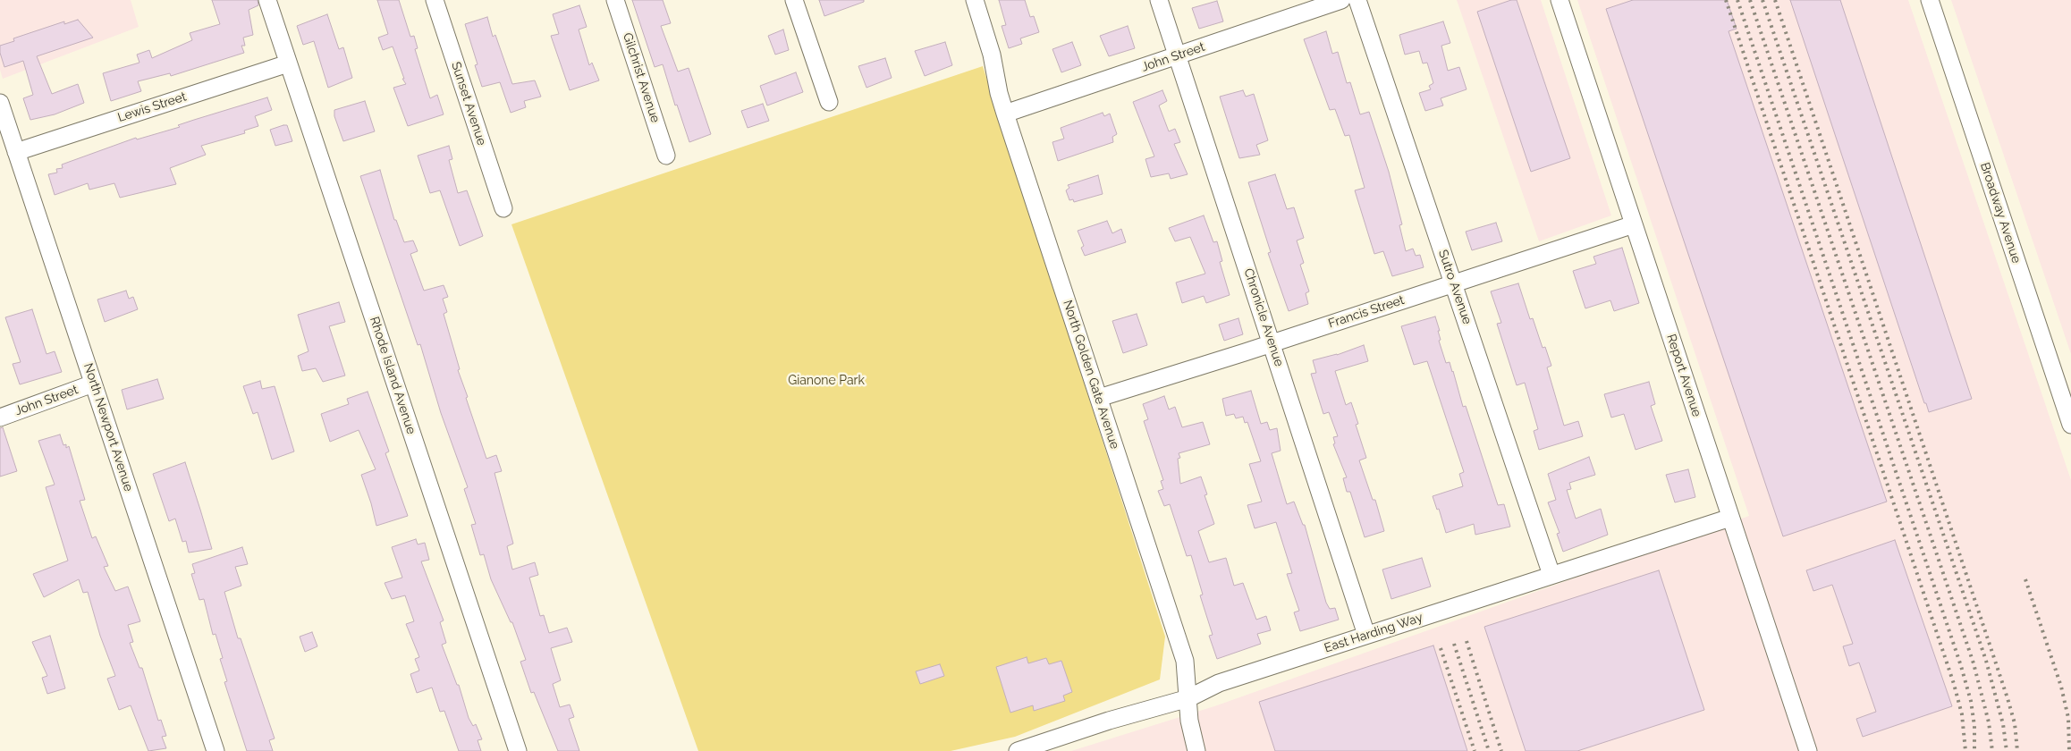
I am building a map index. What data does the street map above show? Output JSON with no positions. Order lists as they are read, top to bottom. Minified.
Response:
{"streets":{"street":["John Street","Gilchrist Avenue","Sunset Avenue","Lewis Street","Broadway Avenue","Sutro Avenue","Francis Street","Chronicle Avenue","North Golden Gate Avenue","Rhode Island Avenue","Report Avenue","North Newport Avenue","East Harding Way"]},"crossings":[["John Street","Chronicle Avenue"],["John Street","North Golden Gate Avenue"],["John Street","North Newport Avenue"],["Lewis Street","Rhode Island Avenue"],["Lewis Street","North Newport Avenue"],["Sutro Avenue","Francis Street"],["Sutro Avenue","East Harding Way"],["Francis Street","Chronicle Avenue"],["Francis Street","North Golden Gate Avenue"],["Francis Street","Report Avenue"],["Chronicle Avenue","East Harding Way"],["North Golden Gate Avenue","East Harding Way"],["Report Avenue","East Harding Way"]],"parks":["Gianone Park"]}
